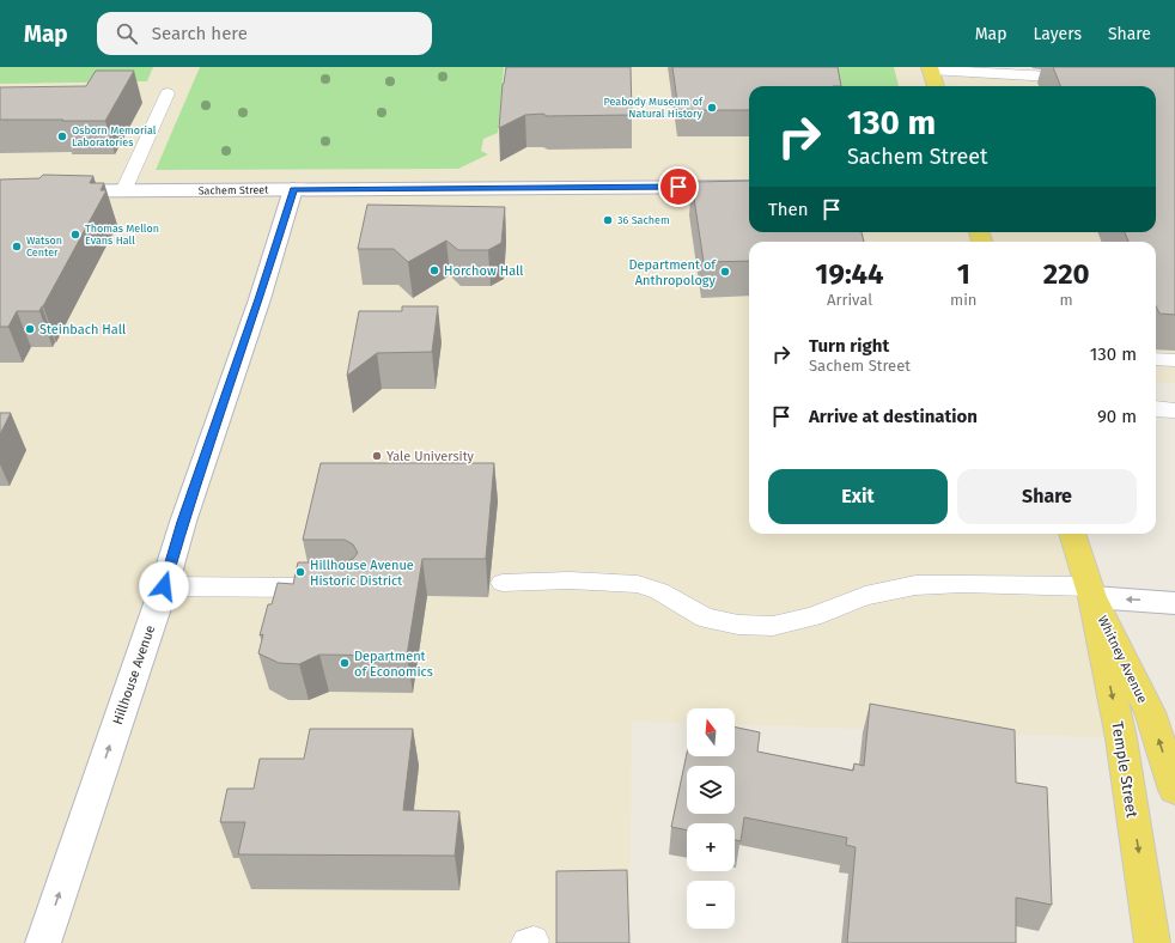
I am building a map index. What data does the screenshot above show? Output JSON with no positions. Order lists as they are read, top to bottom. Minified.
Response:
{"streets":{"main road":["Whitney Avenue","Temple Street"],"street":["Sachem Street","Hillhouse Avenue"]},"crossings":[["Sachem Street","Hillhouse Avenue"],["Whitney Avenue","Temple Street"]],"one_way":["Whitney Avenue","Hillhouse Avenue","Temple Street"],"places":["Peabody Museum of Natural History","Osborn Memorial Laboratories","36 Sachem","Thomas Mellon Evans Hall","Watson Center","Horchow Hall","Department of Anthropology","Steinbach Hall","Yale University","Hillhouse Avenue Historic District","Department of Economics"],"north":"top","page":{"header":"Map","search":"Search here","nav":["Map","Layers","Share"],"turn":["130 m","Sachem Street"],"then":"Then","eta":["19:44","Arrival","1","min","220","m"],"list":[{"name":"Turn right","note":"Sachem Street","value":"130 m"},{"name":"Arrive at destination","value":"90 m"}],"buttons":["Exit","Share"],"map_buttons":["+","−"]}}
